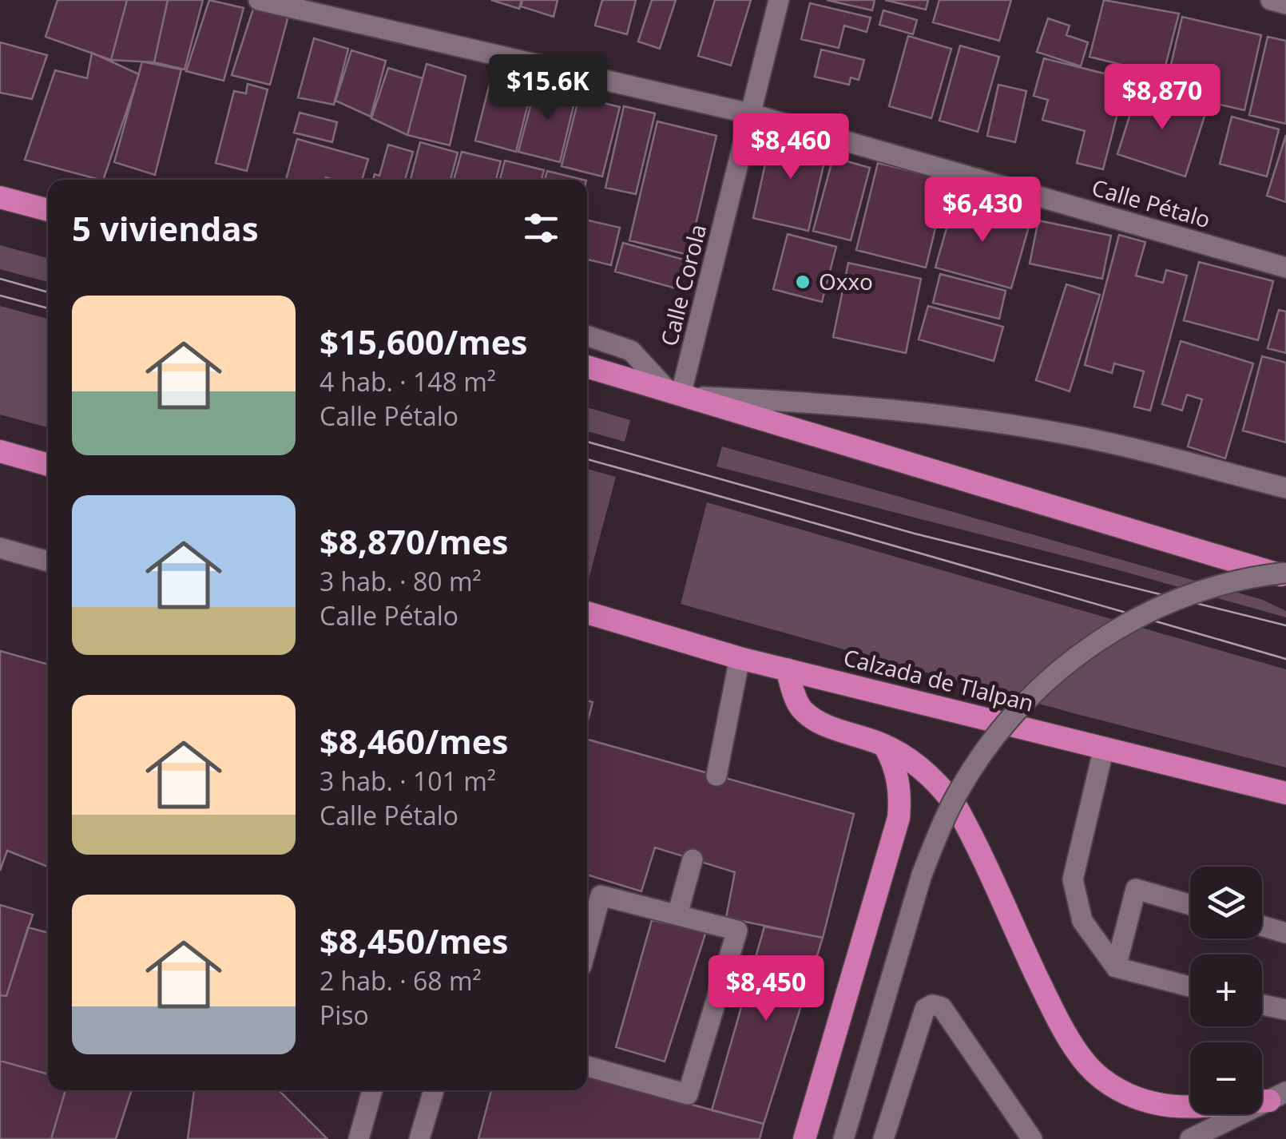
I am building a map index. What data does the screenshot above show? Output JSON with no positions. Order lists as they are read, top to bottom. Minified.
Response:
{"streets":{"highway":["Calzada de Tlalpan"],"street":["Calle Pétalo","Calle Corola"]},"crossings":[["Calle Pétalo","Calle Corola"]],"places":["Oxxo"],"page":{"price":["$15.6K","$8,870","$8,460","$6,430","$8,450"],"heading":"5 viviendas","list":[{"name":"$15,600/mes","note":"4 hab. · 148 m² · Calle Pétalo"},{"name":"$8,870/mes","note":"3 hab. · 80 m² · Calle Pétalo"},{"name":"$8,460/mes","note":"3 hab. · 101 m² · Calle Pétalo"},{"name":"$8,450/mes","note":"2 hab. · 68 m² · Piso"}],"map_buttons":["+","−"]}}
